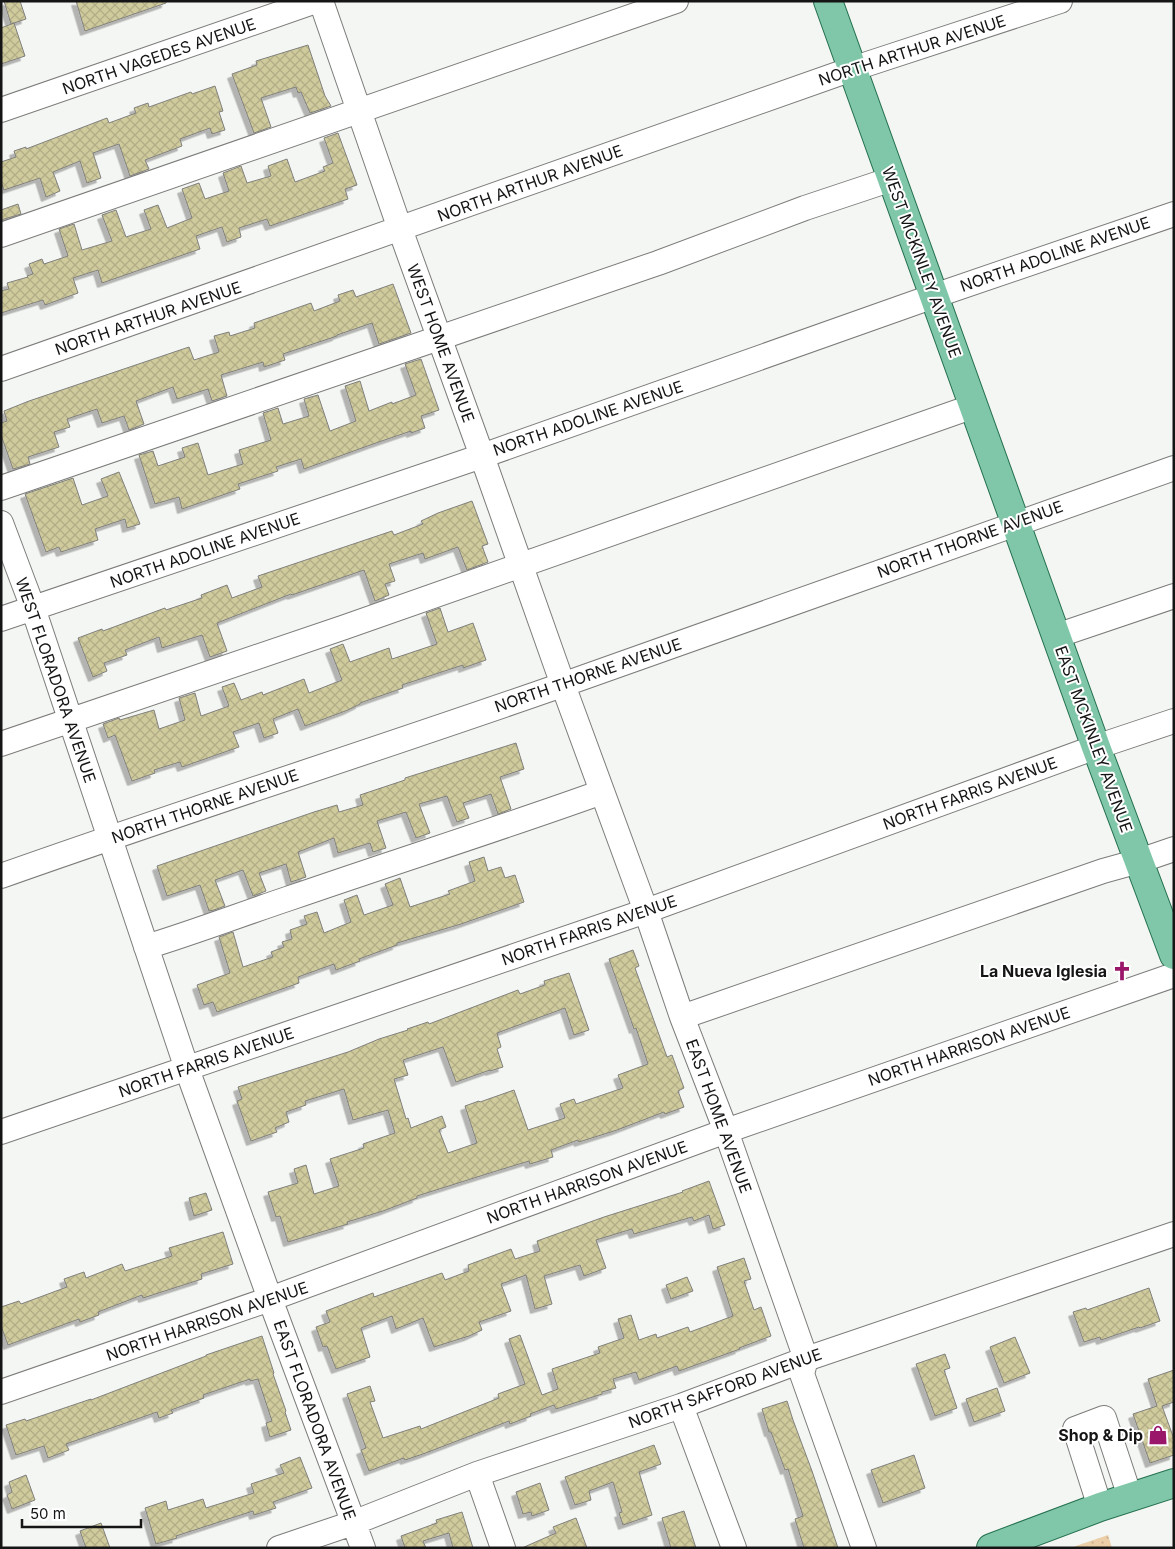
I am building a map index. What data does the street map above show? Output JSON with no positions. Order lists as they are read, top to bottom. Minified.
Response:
{"streets":{"main road":["WEST MCKINLEY AVENUE","EAST MCKINLEY AVENUE"],"street":["NORTH ARTHUR AVENUE","NORTH VAGEDES AVENUE","NORTH ADOLINE AVENUE","WEST HOME AVENUE","NORTH THORNE AVENUE","WEST FLORADORA AVENUE","NORTH FARRIS AVENUE","NORTH HARRISON AVENUE","EAST HOME AVENUE","NORTH SAFFORD AVENUE","EAST FLORADORA AVENUE"]},"crossings":[["NORTH ARTHUR AVENUE","WEST MCKINLEY AVENUE"],["NORTH ARTHUR AVENUE","WEST HOME AVENUE"],["NORTH ADOLINE AVENUE","WEST MCKINLEY AVENUE"],["NORTH ADOLINE AVENUE","WEST HOME AVENUE"],["NORTH ADOLINE AVENUE","WEST FLORADORA AVENUE"],["WEST MCKINLEY AVENUE","NORTH THORNE AVENUE"],["WEST MCKINLEY AVENUE","EAST MCKINLEY AVENUE"],["WEST HOME AVENUE","NORTH THORNE AVENUE"],["WEST HOME AVENUE","EAST HOME AVENUE"],["NORTH THORNE AVENUE","WEST FLORADORA AVENUE"],["NORTH THORNE AVENUE","EAST MCKINLEY AVENUE"],["NORTH THORNE AVENUE","EAST HOME AVENUE"],["NORTH THORNE AVENUE","EAST FLORADORA AVENUE"],["WEST FLORADORA AVENUE","EAST FLORADORA AVENUE"],["EAST MCKINLEY AVENUE","NORTH FARRIS AVENUE"],["NORTH FARRIS AVENUE","EAST HOME AVENUE"],["NORTH FARRIS AVENUE","EAST FLORADORA AVENUE"],["NORTH HARRISON AVENUE","EAST HOME AVENUE"],["NORTH HARRISON AVENUE","EAST FLORADORA AVENUE"],["EAST HOME AVENUE","NORTH SAFFORD AVENUE"],["NORTH SAFFORD AVENUE","EAST FLORADORA AVENUE"]],"places":{"church":["La Nueva Iglesia"],"shop":["Shop & Dip"]},"scale_bar":"50 m"}
